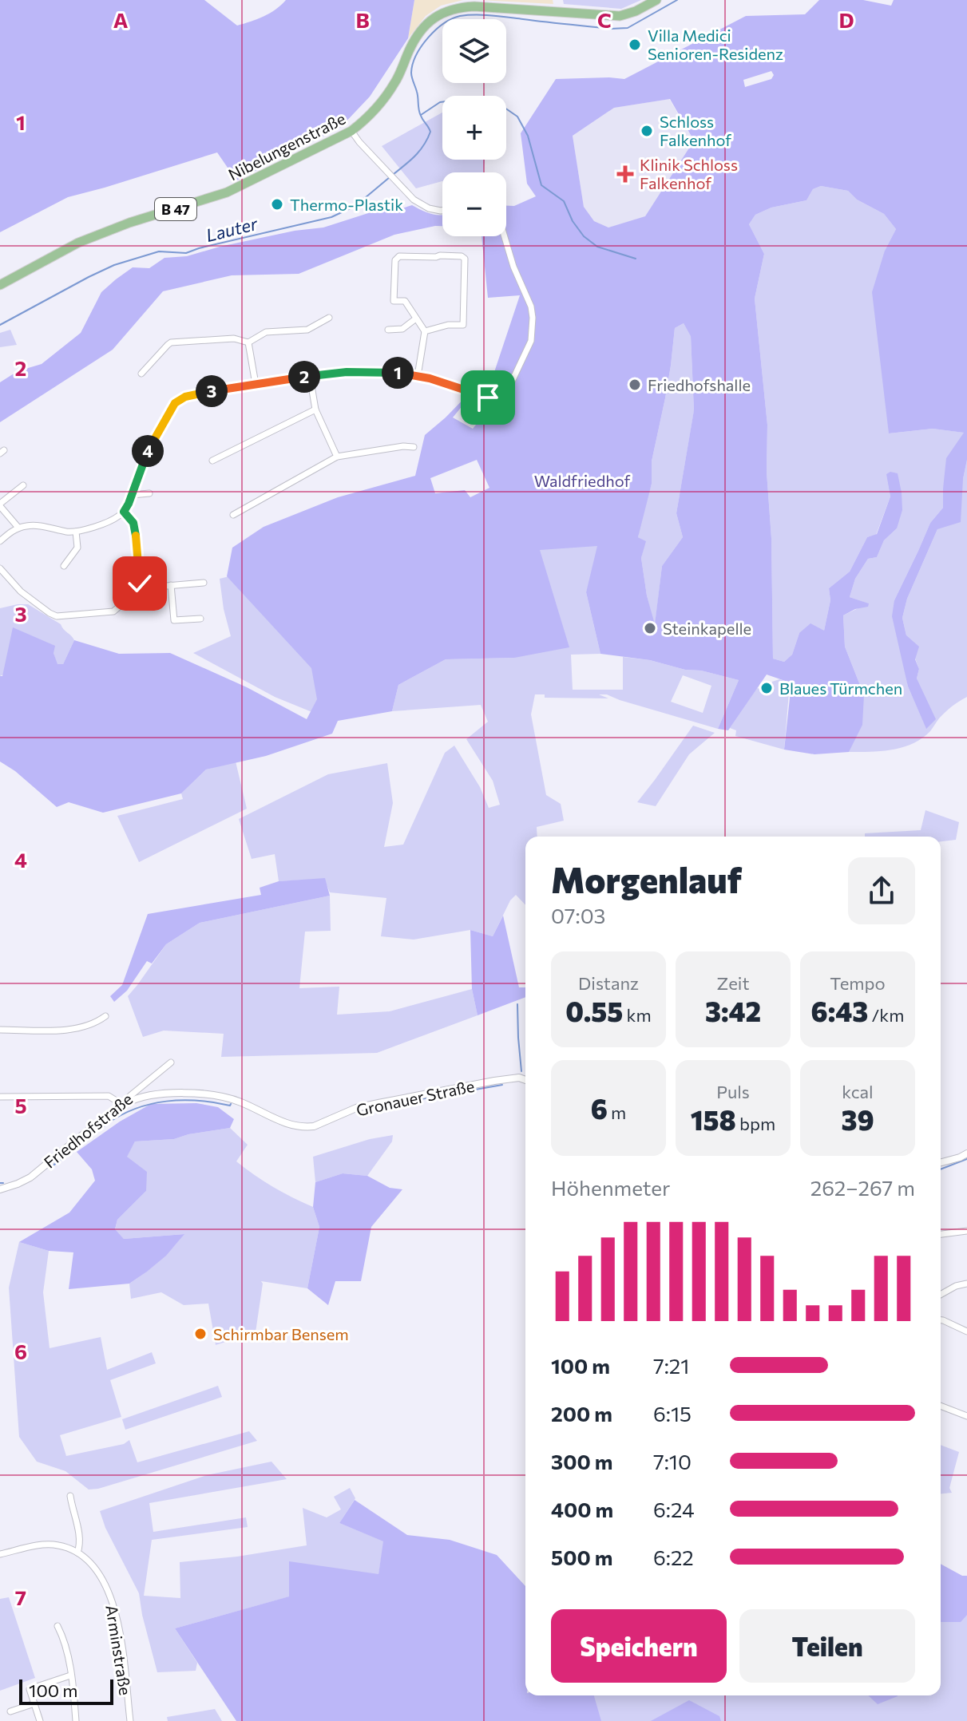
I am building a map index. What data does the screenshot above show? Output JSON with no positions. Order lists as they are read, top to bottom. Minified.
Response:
{"streets":{"main road":["Nibelungenstraße","B 47"],"street":["Gronauer Straße","Friedhofstraße","Arminstraße"]},"crossings":[["Gronauer Straße","Friedhofstraße"]],"water":["Lauter"],"parks":["Waldfriedhof"],"places":{"other":["Villa Medici Senioren-Residenz","Schloss Falkenhof","Thermo-Plastik","Friedhofshalle","Steinkapelle","Blaues Türmchen","Schirmbar Bensem"],"health":["Klinik Schloss Falkenhof"]},"scale_bar":"100 m","page":{"map_buttons":["+","−"],"pins":["1","2","3","4"],"heading":["Morgenlauf","07:03"],"stats":[["Distanz","0.55 km"],["Zeit","3:42"],["Tempo","6:43 /km"],["6 m"],["Puls","158 bpm"],["kcal","39"]],"chart":["Höhenmeter","262–267 m"],"list":[{"name":"100 m","note":"7:21"},{"name":"200 m","note":"6:15"},{"name":"300 m","note":"7:10"},{"name":"400 m","note":"6:24"},{"name":"500 m","note":"6:22"}],"buttons":["Speichern","Teilen"],"scale":"100 m"},"grid":{"columns":["A","B","C","D"],"rows":["1","2","3","4","5","6","7"]}}
